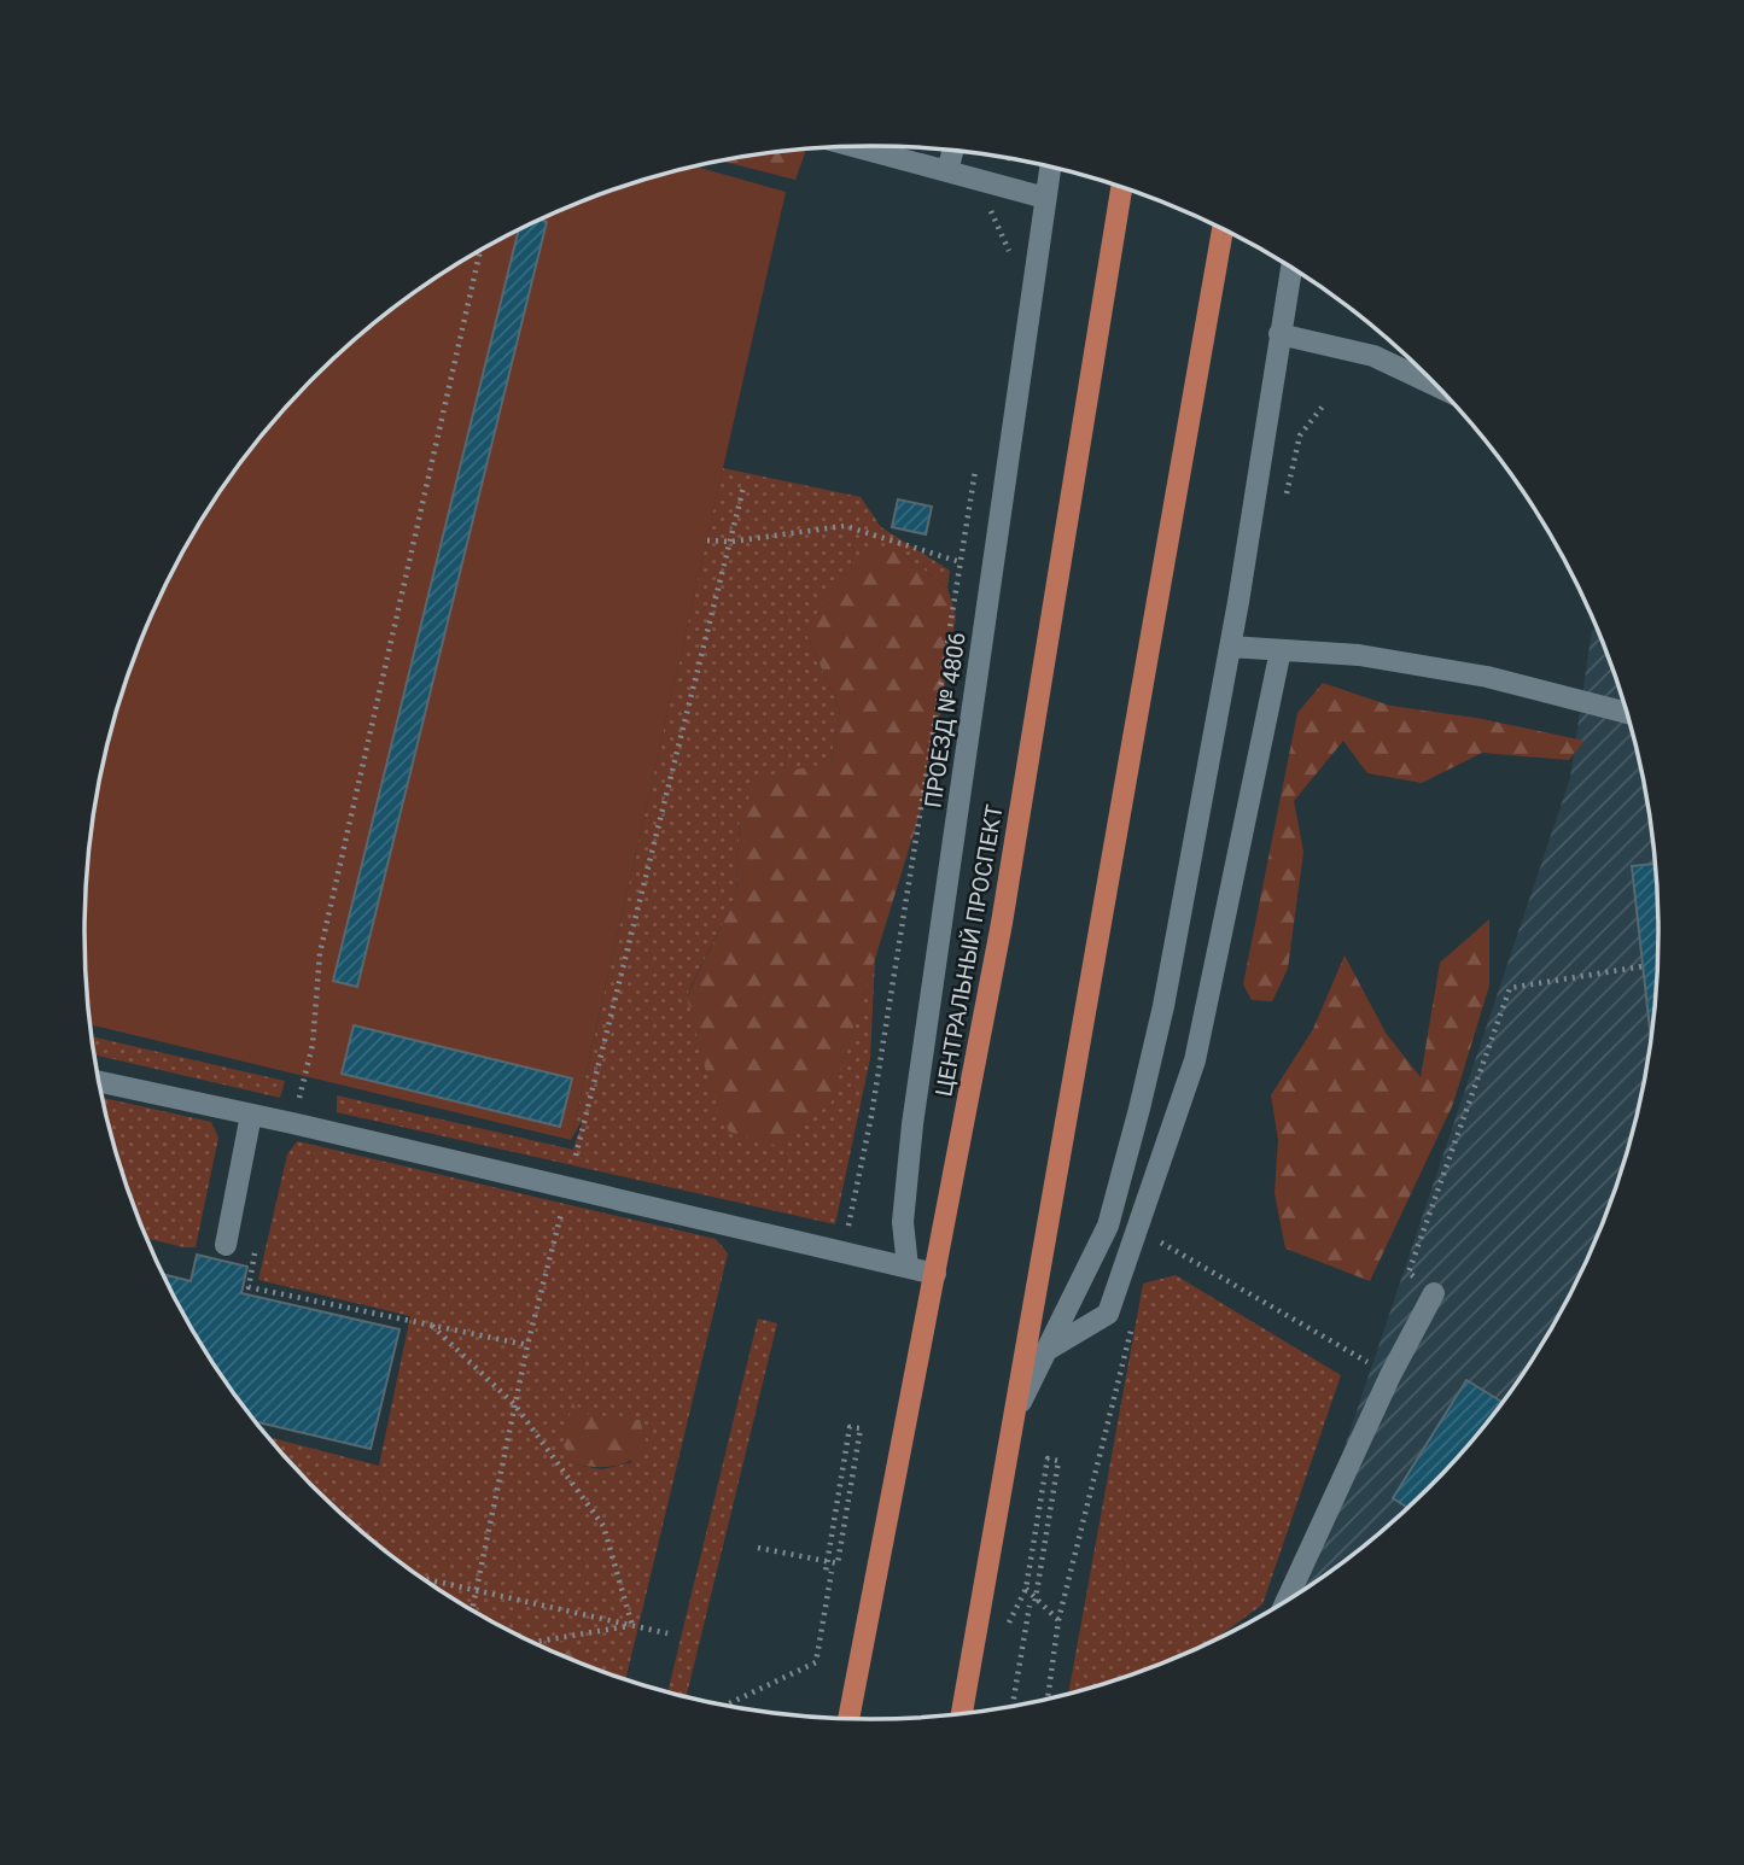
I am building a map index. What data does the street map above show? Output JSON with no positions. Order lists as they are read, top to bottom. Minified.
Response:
{"streets":{"main road":["ЦЕНТРАЛЬНЫЙ ПРОСПЕКТ"],"street":["ПРОЕЗД № 4806"]}}
